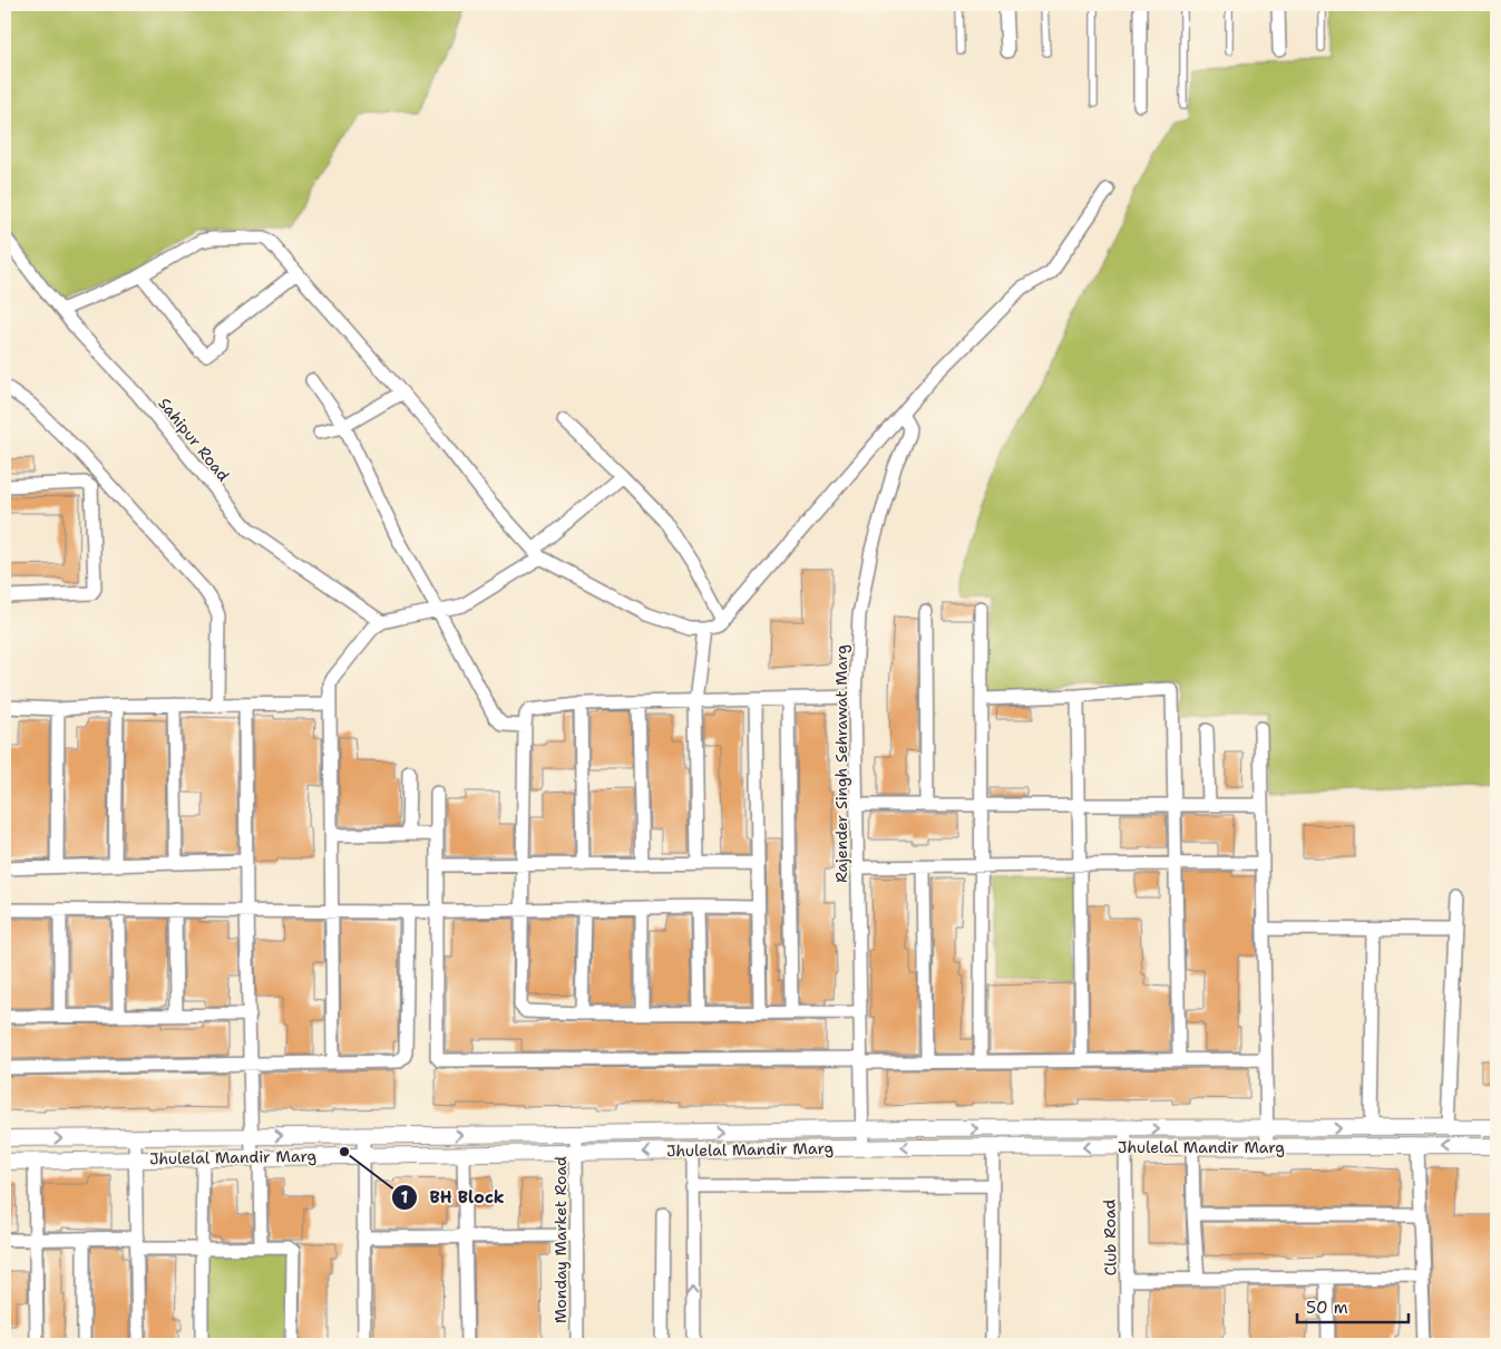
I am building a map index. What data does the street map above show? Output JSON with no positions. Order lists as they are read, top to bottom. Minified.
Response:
{"streets":{"street":["Sahipur Road","Rajender Singh Sehrawat Marg","Jhulelal Mandir Marg","Club Road","Monday Market Road"]},"crossings":[["Rajender Singh Sehrawat Marg","Jhulelal Mandir Marg"],["Jhulelal Mandir Marg","Club Road"],["Jhulelal Mandir Marg","Monday Market Road"]],"places":["BH Block"],"scale_bar":"50 m"}
